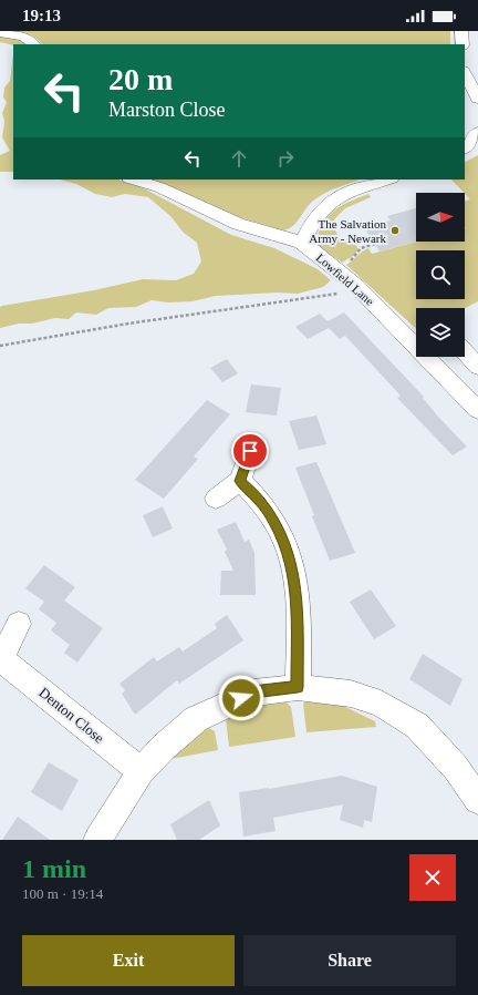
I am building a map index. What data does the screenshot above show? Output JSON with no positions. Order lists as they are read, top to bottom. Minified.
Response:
{"streets":{"street":["Lowfield Lane","Denton Close"]},"places":["The Salvation Army - Newark"],"north":"right","page":{"status":"19:13","turn":["20 m","Marston Close"],"heading":["1 min","100 m · 19:14"],"buttons":["Exit","Share"]}}
